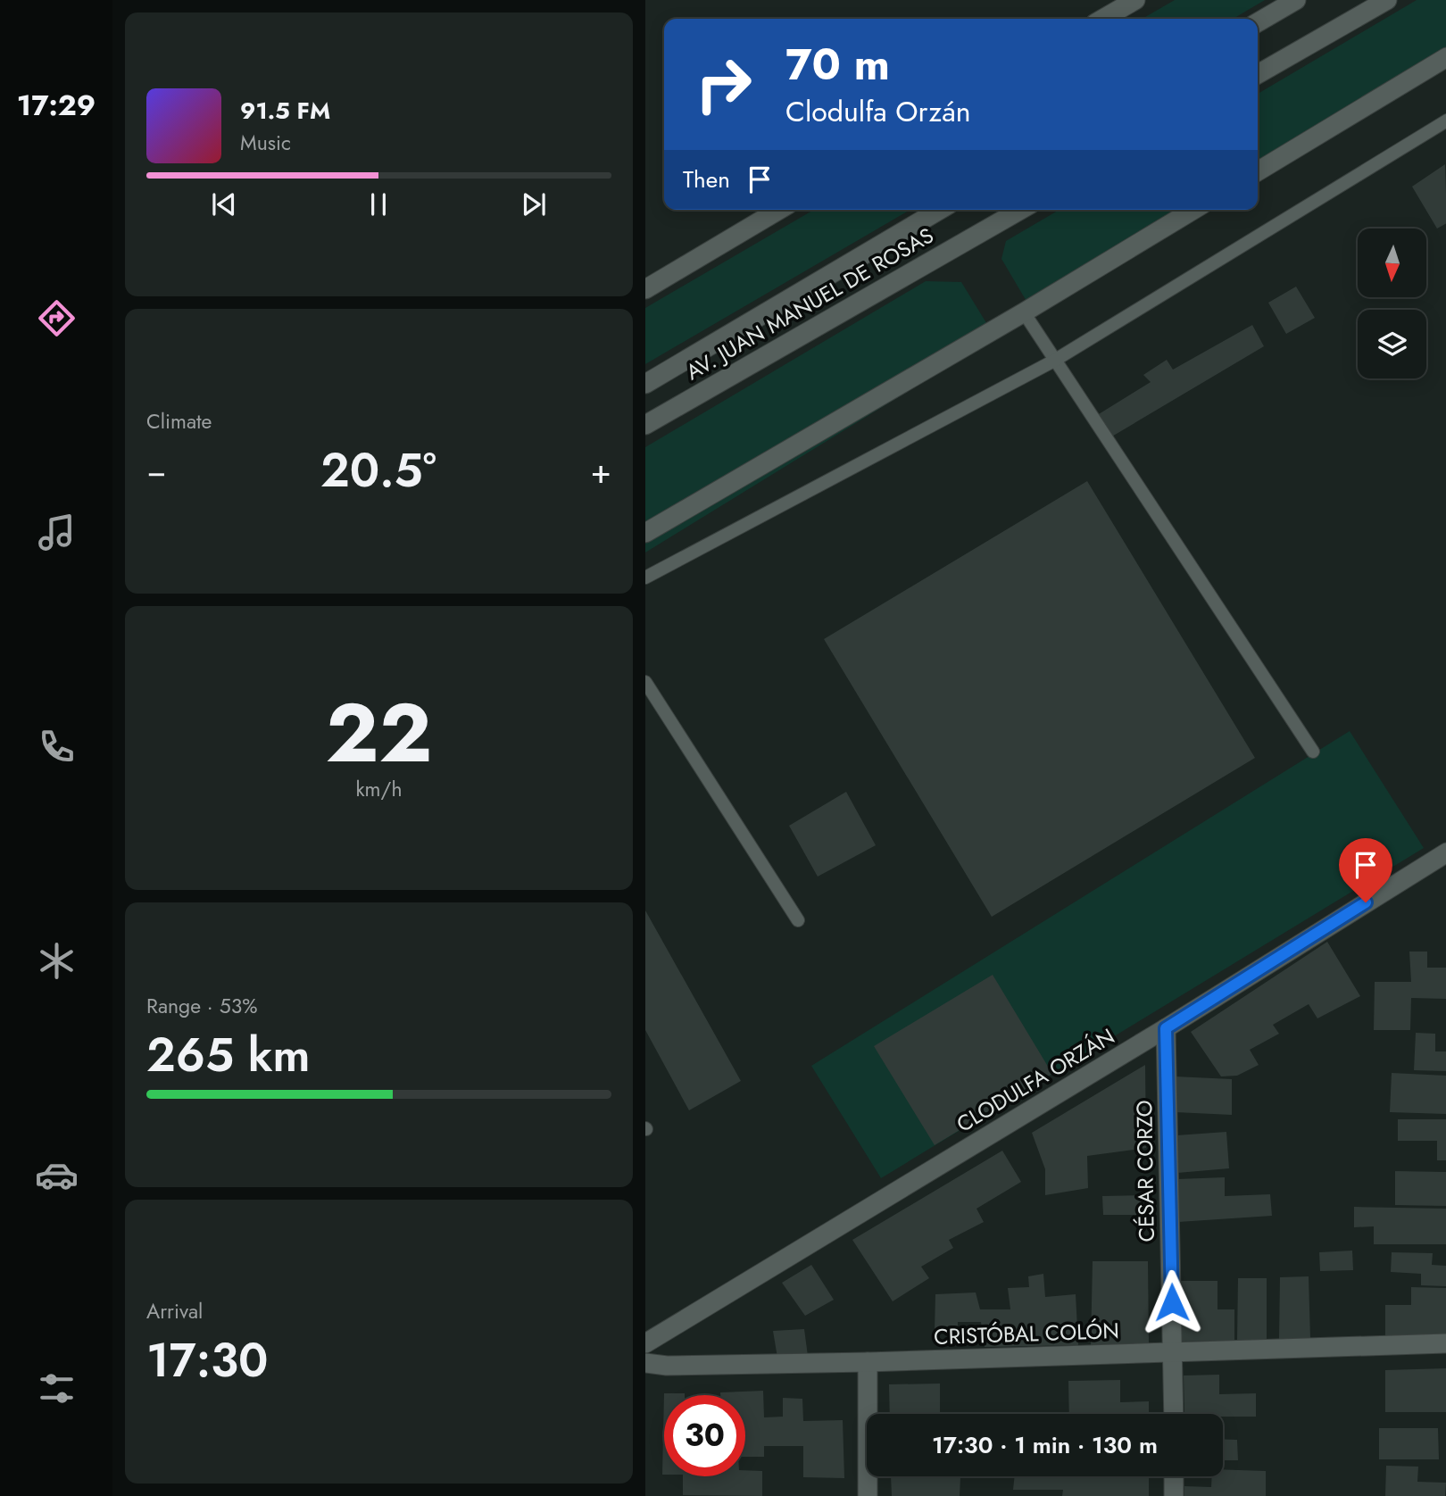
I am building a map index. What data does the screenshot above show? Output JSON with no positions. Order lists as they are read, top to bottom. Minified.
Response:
{"streets":{"street":["AV. JUAN MANUEL DE ROSAS","CLODULFA ORZÁN","CÉSAR CORZO","CRISTÓBAL COLÓN"]},"crossings":[["CLODULFA ORZÁN","CÉSAR CORZO"],["CÉSAR CORZO","CRISTÓBAL COLÓN"]],"north":"bottom","page":{"tabs":"17:29","turn":["70 m","Clodulfa Orzán"],"song":["91.5 FM","Music"],"then":"Then","tile":["Climate",["22","km/h"],["Range · 53%","265 km"],["Arrival","17:30"]],"heat":["−","20.5°","+"],"limit":"30","trip":"17:30 · 1 min · 130 m"}}
